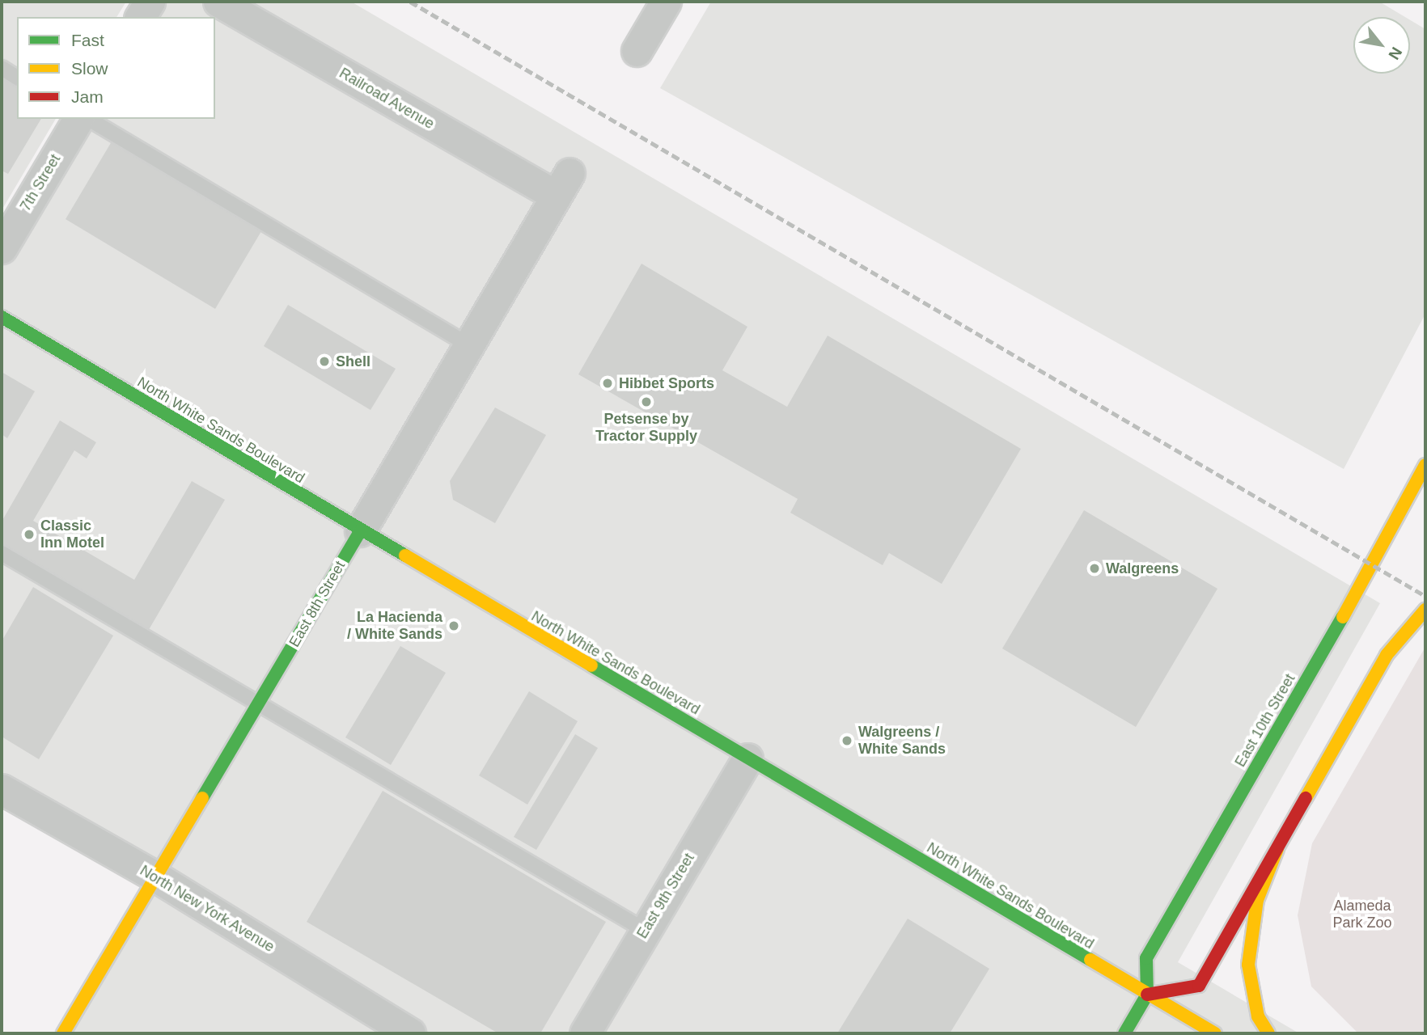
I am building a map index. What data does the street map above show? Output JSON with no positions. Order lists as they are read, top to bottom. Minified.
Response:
{"streets":{"main road":["North White Sands Boulevard","East 8th Street","East 10th Street"],"street":["Railroad Avenue","7th Street","East 9th Street","North New York Avenue"]},"crossings":[["Railroad Avenue","East 8th Street"],["North White Sands Boulevard","East 8th Street"],["North White Sands Boulevard","East 10th Street"],["North White Sands Boulevard","East 9th Street"],["East 8th Street","North New York Avenue"]],"parks":["Alameda Park Zoo"],"places":["Shell","Hibbet Sports","Petsense by Tractor Supply","Classic Inn Motel","Walgreens","La Hacienda / White Sands","Walgreens / White Sands"],"legend":["Fast","Slow","Jam"],"north":"bottom right"}
